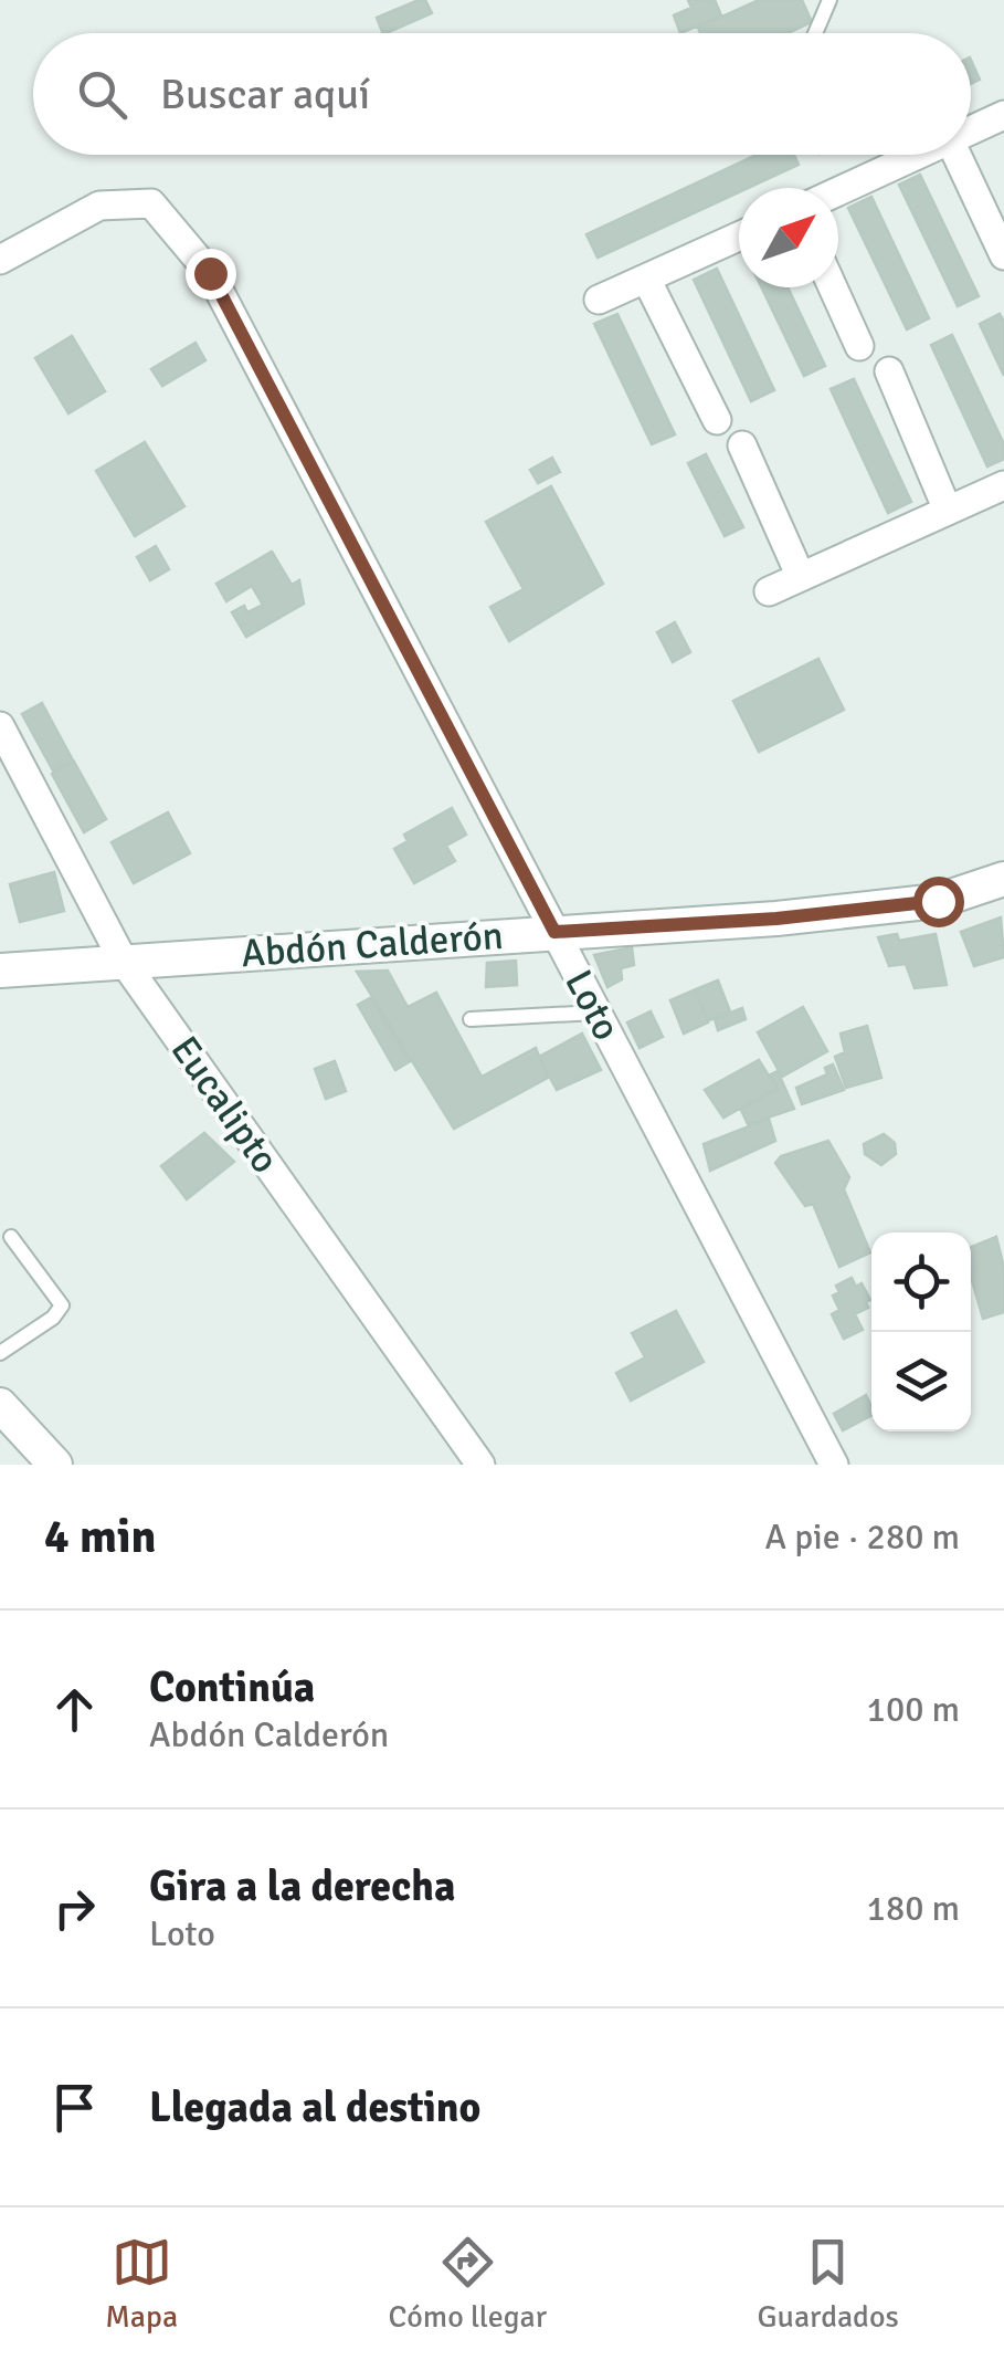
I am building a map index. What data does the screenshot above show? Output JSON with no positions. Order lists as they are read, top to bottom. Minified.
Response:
{"streets":{"street":["Abdón Calderón","Loto","Eucalipto"]},"crossings":[["Abdón Calderón","Loto"],["Abdón Calderón","Eucalipto"]],"north":"top right","page":{"search":"Buscar aquí","heading":["4 min","A pie · 280 m"],"list":[["Continúa","Abdón Calderón","100 m"],["Gira a la derecha","Loto","180 m"],"Llegada al destino"],"nav":["Mapa","Cómo llegar","Guardados"]}}
